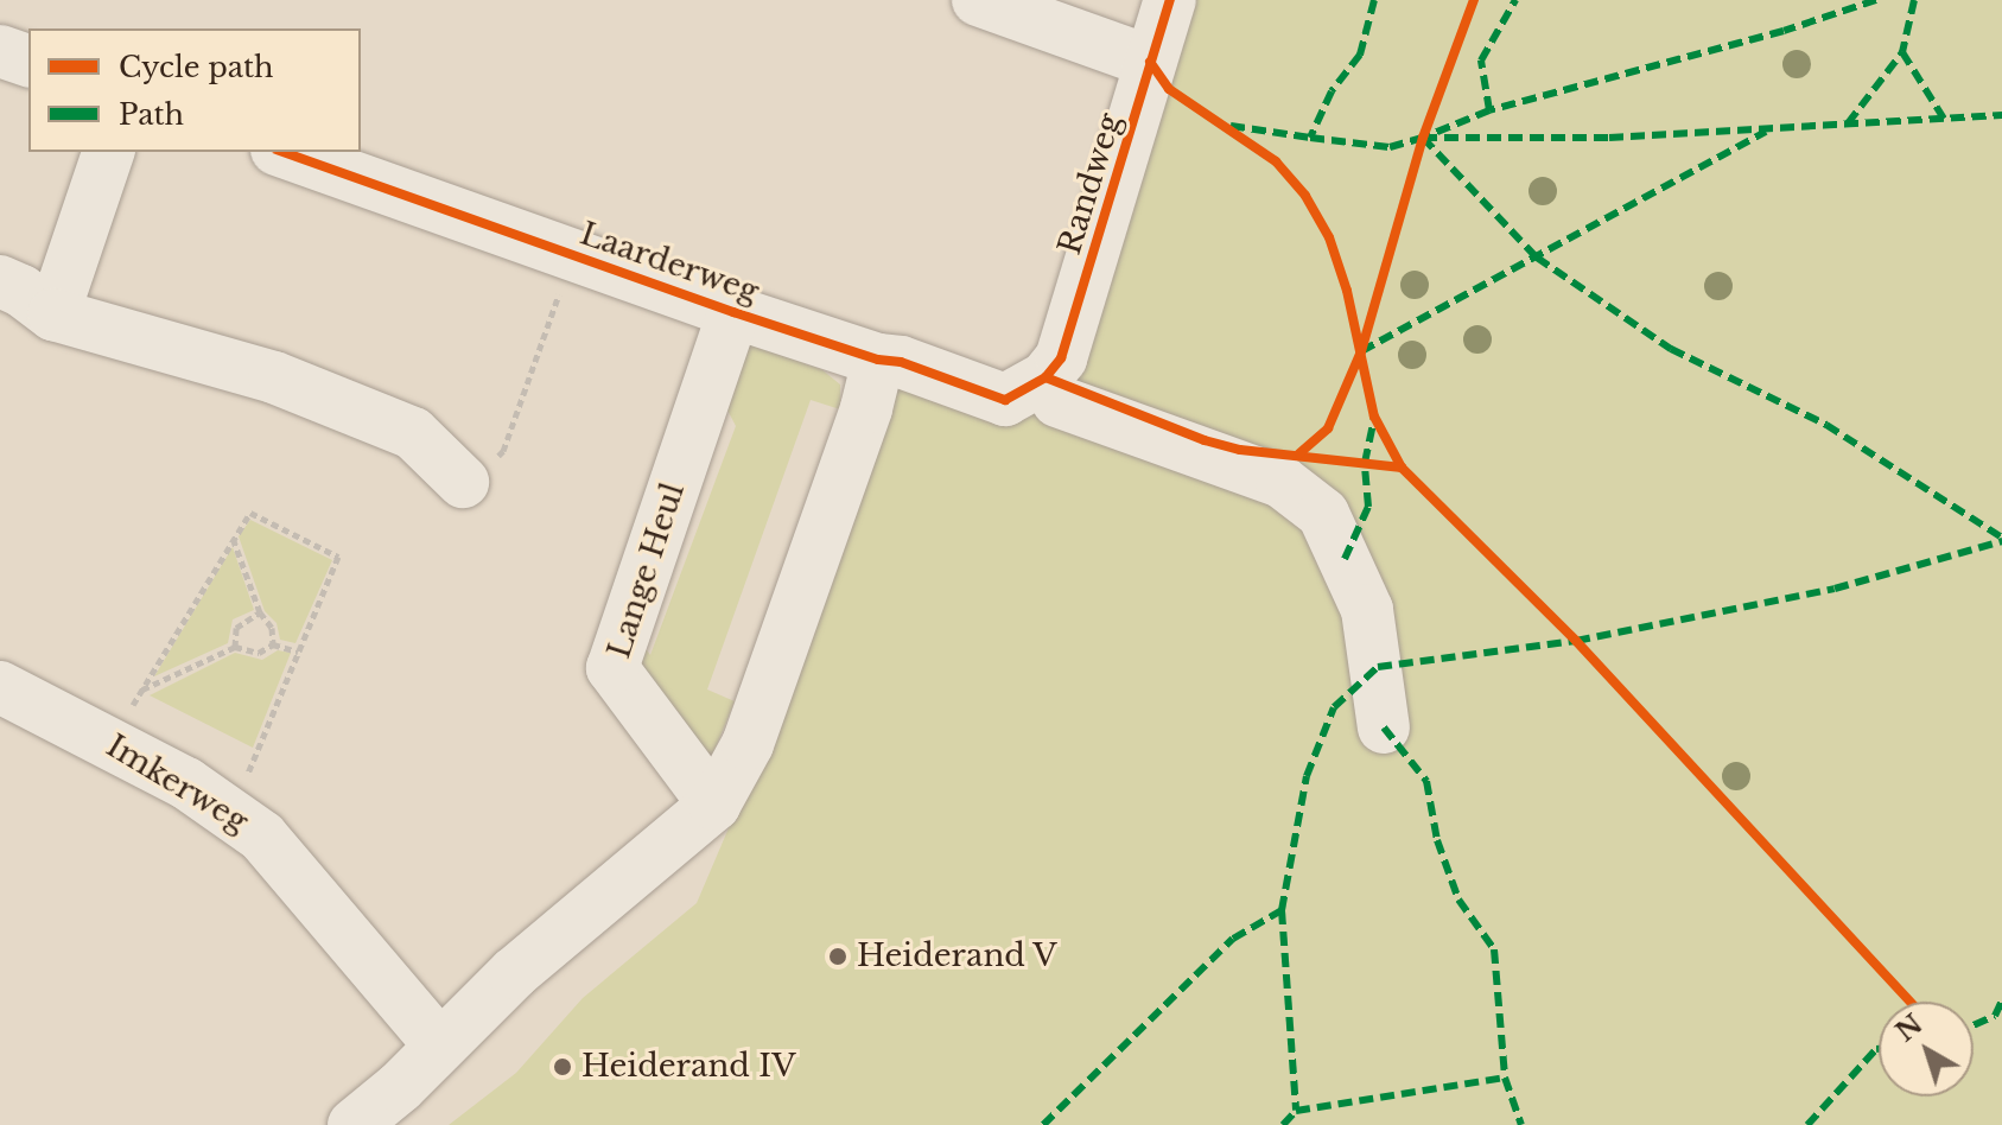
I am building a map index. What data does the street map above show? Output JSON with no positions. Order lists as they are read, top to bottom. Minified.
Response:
{"streets":{"street":["Randweg","Laarderweg","Lange Heul","Imkerweg"]},"crossings":[["Randweg","Laarderweg"],["Laarderweg","Lange Heul"]],"places":["Heiderand V","Heiderand IV"],"legend":["Cycle path","Path"],"north":"top left"}
